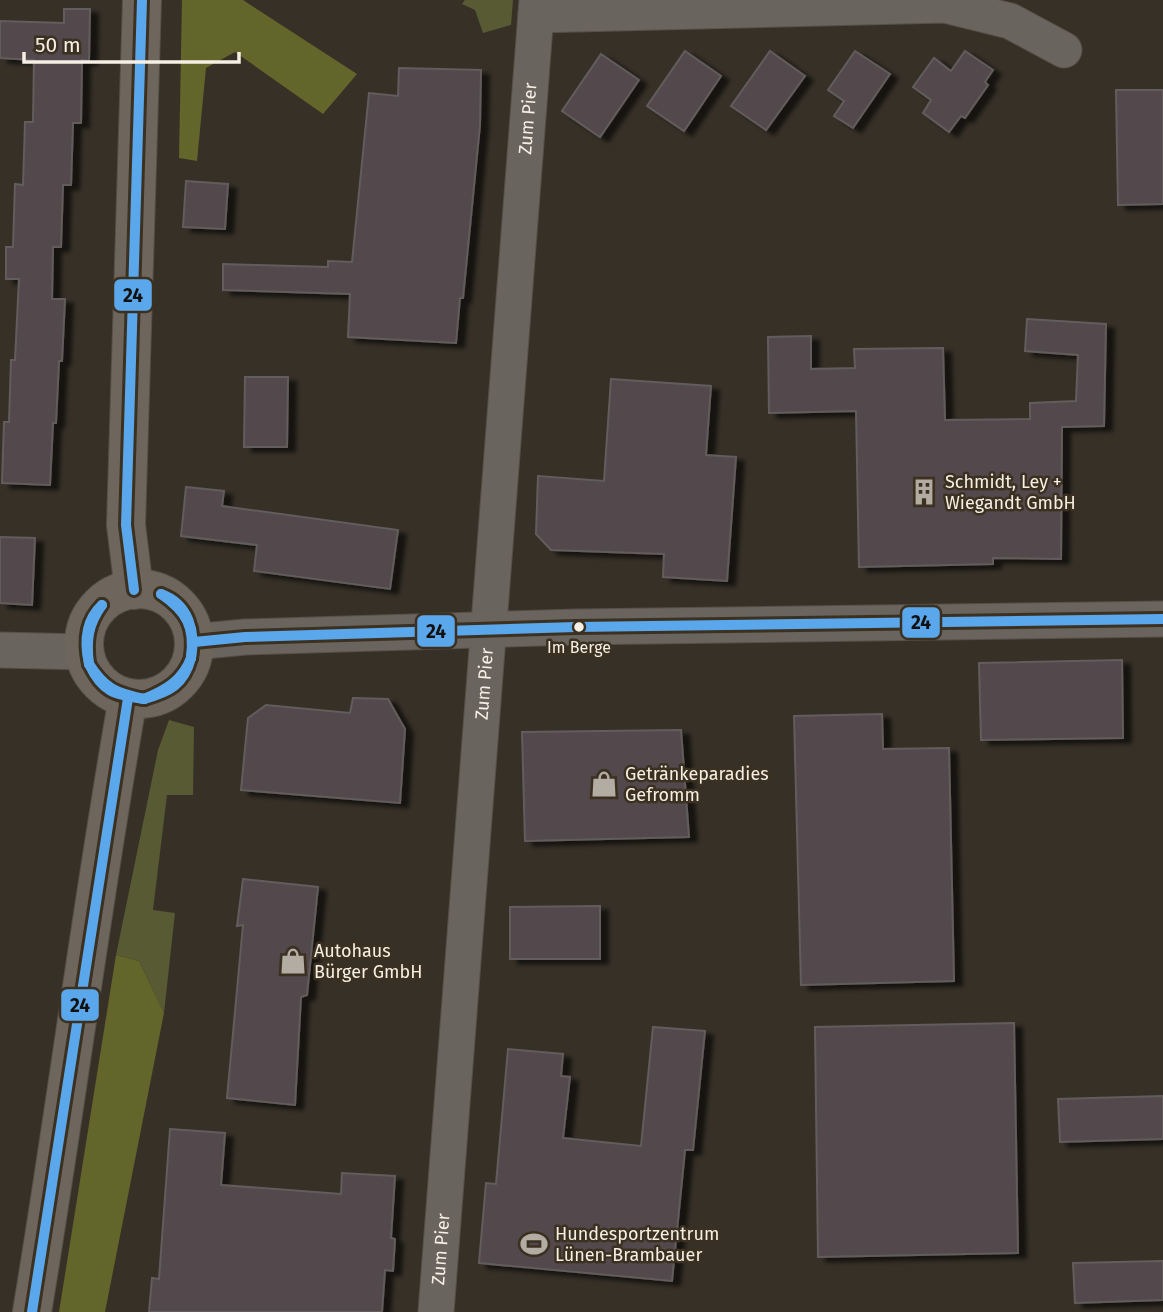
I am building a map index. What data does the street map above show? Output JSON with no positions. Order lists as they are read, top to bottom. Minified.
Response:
{"streets":{"street":["Zum Pier"]},"places":{"building":["Schmidt, Ley + Wiegandt GmbH"],"other":["Im Berge"],"shop":["Getränkeparadies Gefromm","Autohaus Bürger GmbH"],"sports":["Hundesportzentrum Lünen-Brambauer"]},"lines":["transit line 24"],"scale_bar":"50 m"}
